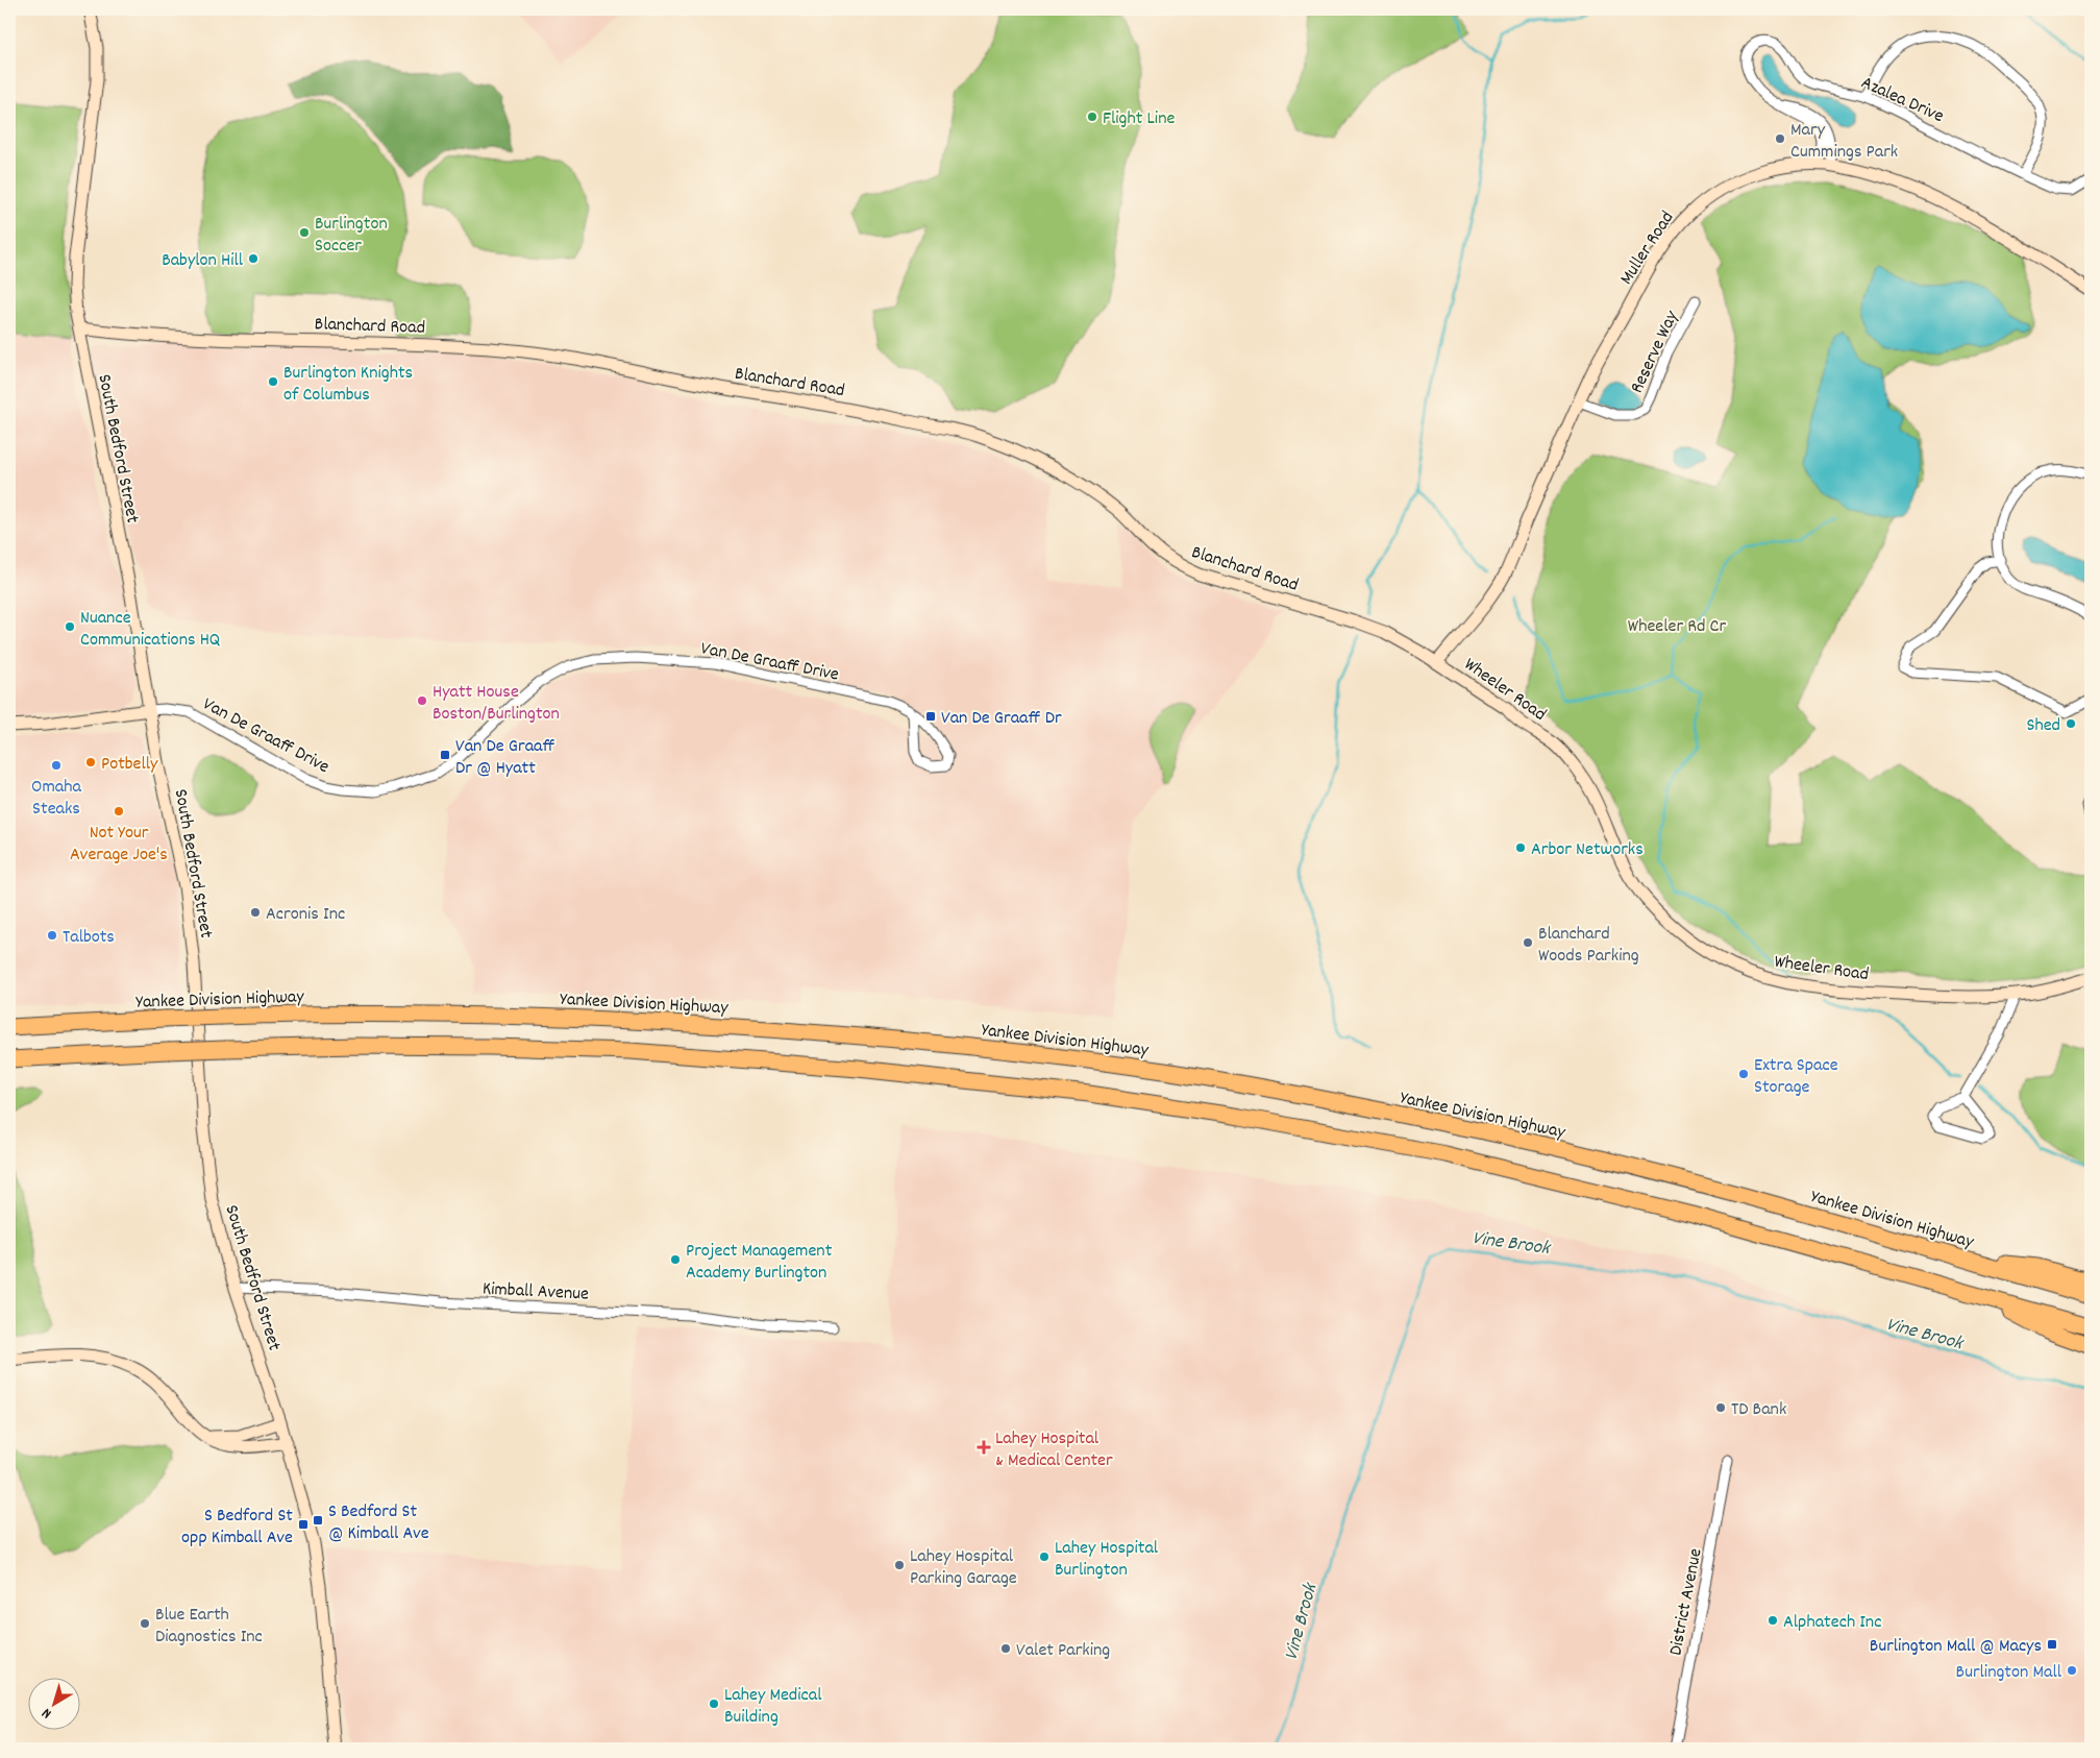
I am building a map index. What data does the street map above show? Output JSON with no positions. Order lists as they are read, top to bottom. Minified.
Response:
{"streets":{"highway":["Yankee Division Highway"],"main road":["Muller Road","Blanchard Road","South Bedford Street","Wheeler Road"],"street":["Azalea Drive","Reserve Way","Van De Graaff Drive","Kimball Avenue","District Avenue"]},"crossings":[["Azalea Drive","Muller Road"],["Muller Road","Blanchard Road"],["Muller Road","Reserve Way"],["Muller Road","Wheeler Road"],["Blanchard Road","South Bedford Street"],["Blanchard Road","Wheeler Road"],["South Bedford Street","Van De Graaff Drive"],["South Bedford Street","Kimball Avenue"]],"water":["Vine Brook"],"parks":["Wheeler Rd Cr"],"places":{"other":["Flight Line","Mary Cummings Park","Burlington Soccer","Babylon Hill","Burlington Knights of Columbus","Nuance Communications HQ","Hyatt House Boston/Burlington","Shed","Potbelly","Omaha Steaks","Not Your Average Joe's","Arbor Networks","Acronis Inc","Talbots","Blanchard Woods Parking","Extra Space Storage","Project Management Academy Burlington","TD Bank","Lahey Hospital Burlington","Lahey Hospital Parking Garage","Alphatech Inc","Blue Earth Diagnostics Inc","Valet Parking","Burlington Mall","Lahey Medical Building"],"transit":["Van De Graaff Dr","Van De Graaff Dr @ Hyatt","S Bedford St @ Kimball Ave","S Bedford St opp Kimball Ave","Burlington Mall @ Macys"],"health":["Lahey Hospital & Medical Center"]},"north":"bottom left"}
